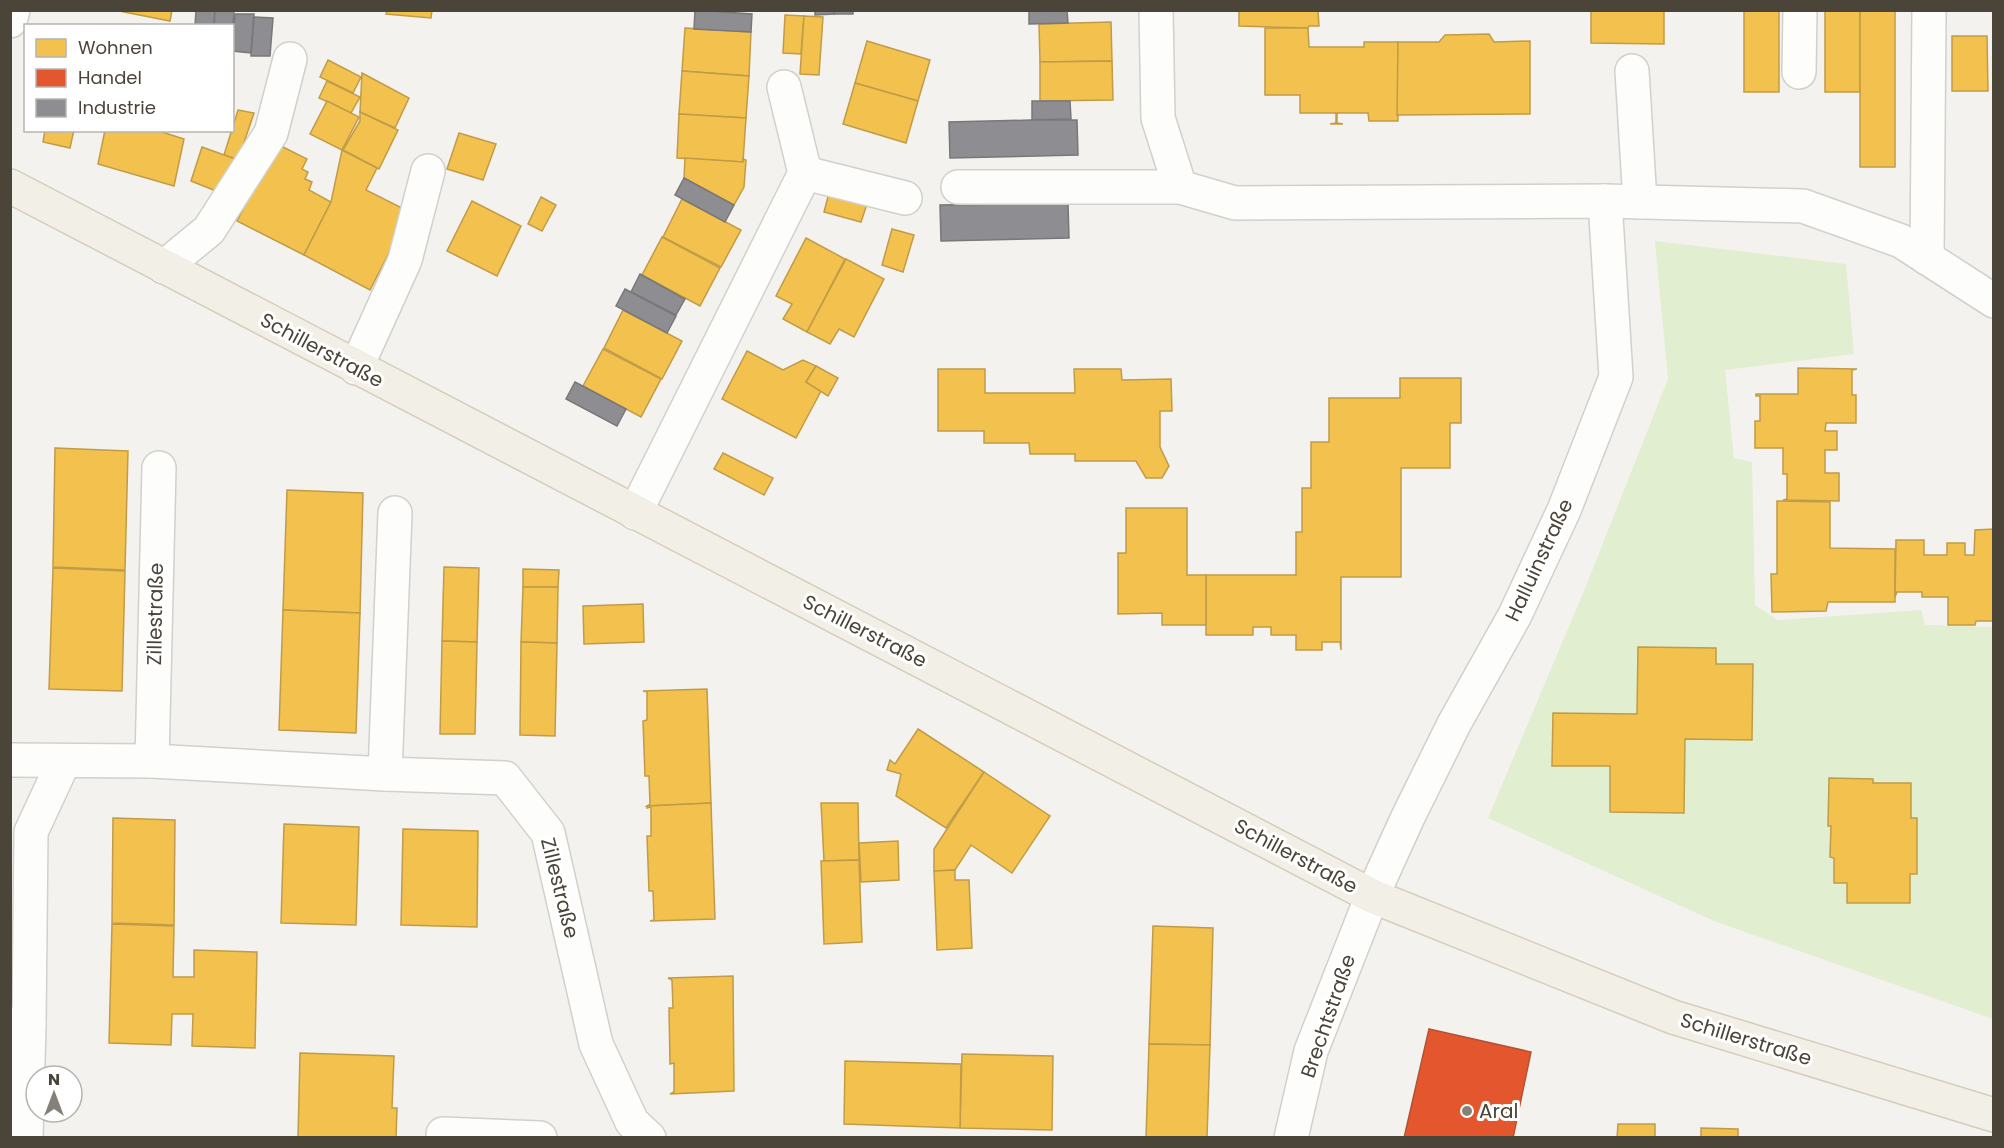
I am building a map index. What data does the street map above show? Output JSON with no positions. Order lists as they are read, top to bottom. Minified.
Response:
{"streets":{"main road":["Schillerstraße"],"street":["Halluinstraße","Zillestraße","Brechtstraße"]},"crossings":[["Schillerstraße","Halluinstraße"],["Schillerstraße","Brechtstraße"],["Halluinstraße","Brechtstraße"]],"places":["Aral"],"legend":["Wohnen","Handel","Industrie"],"north":"top"}
